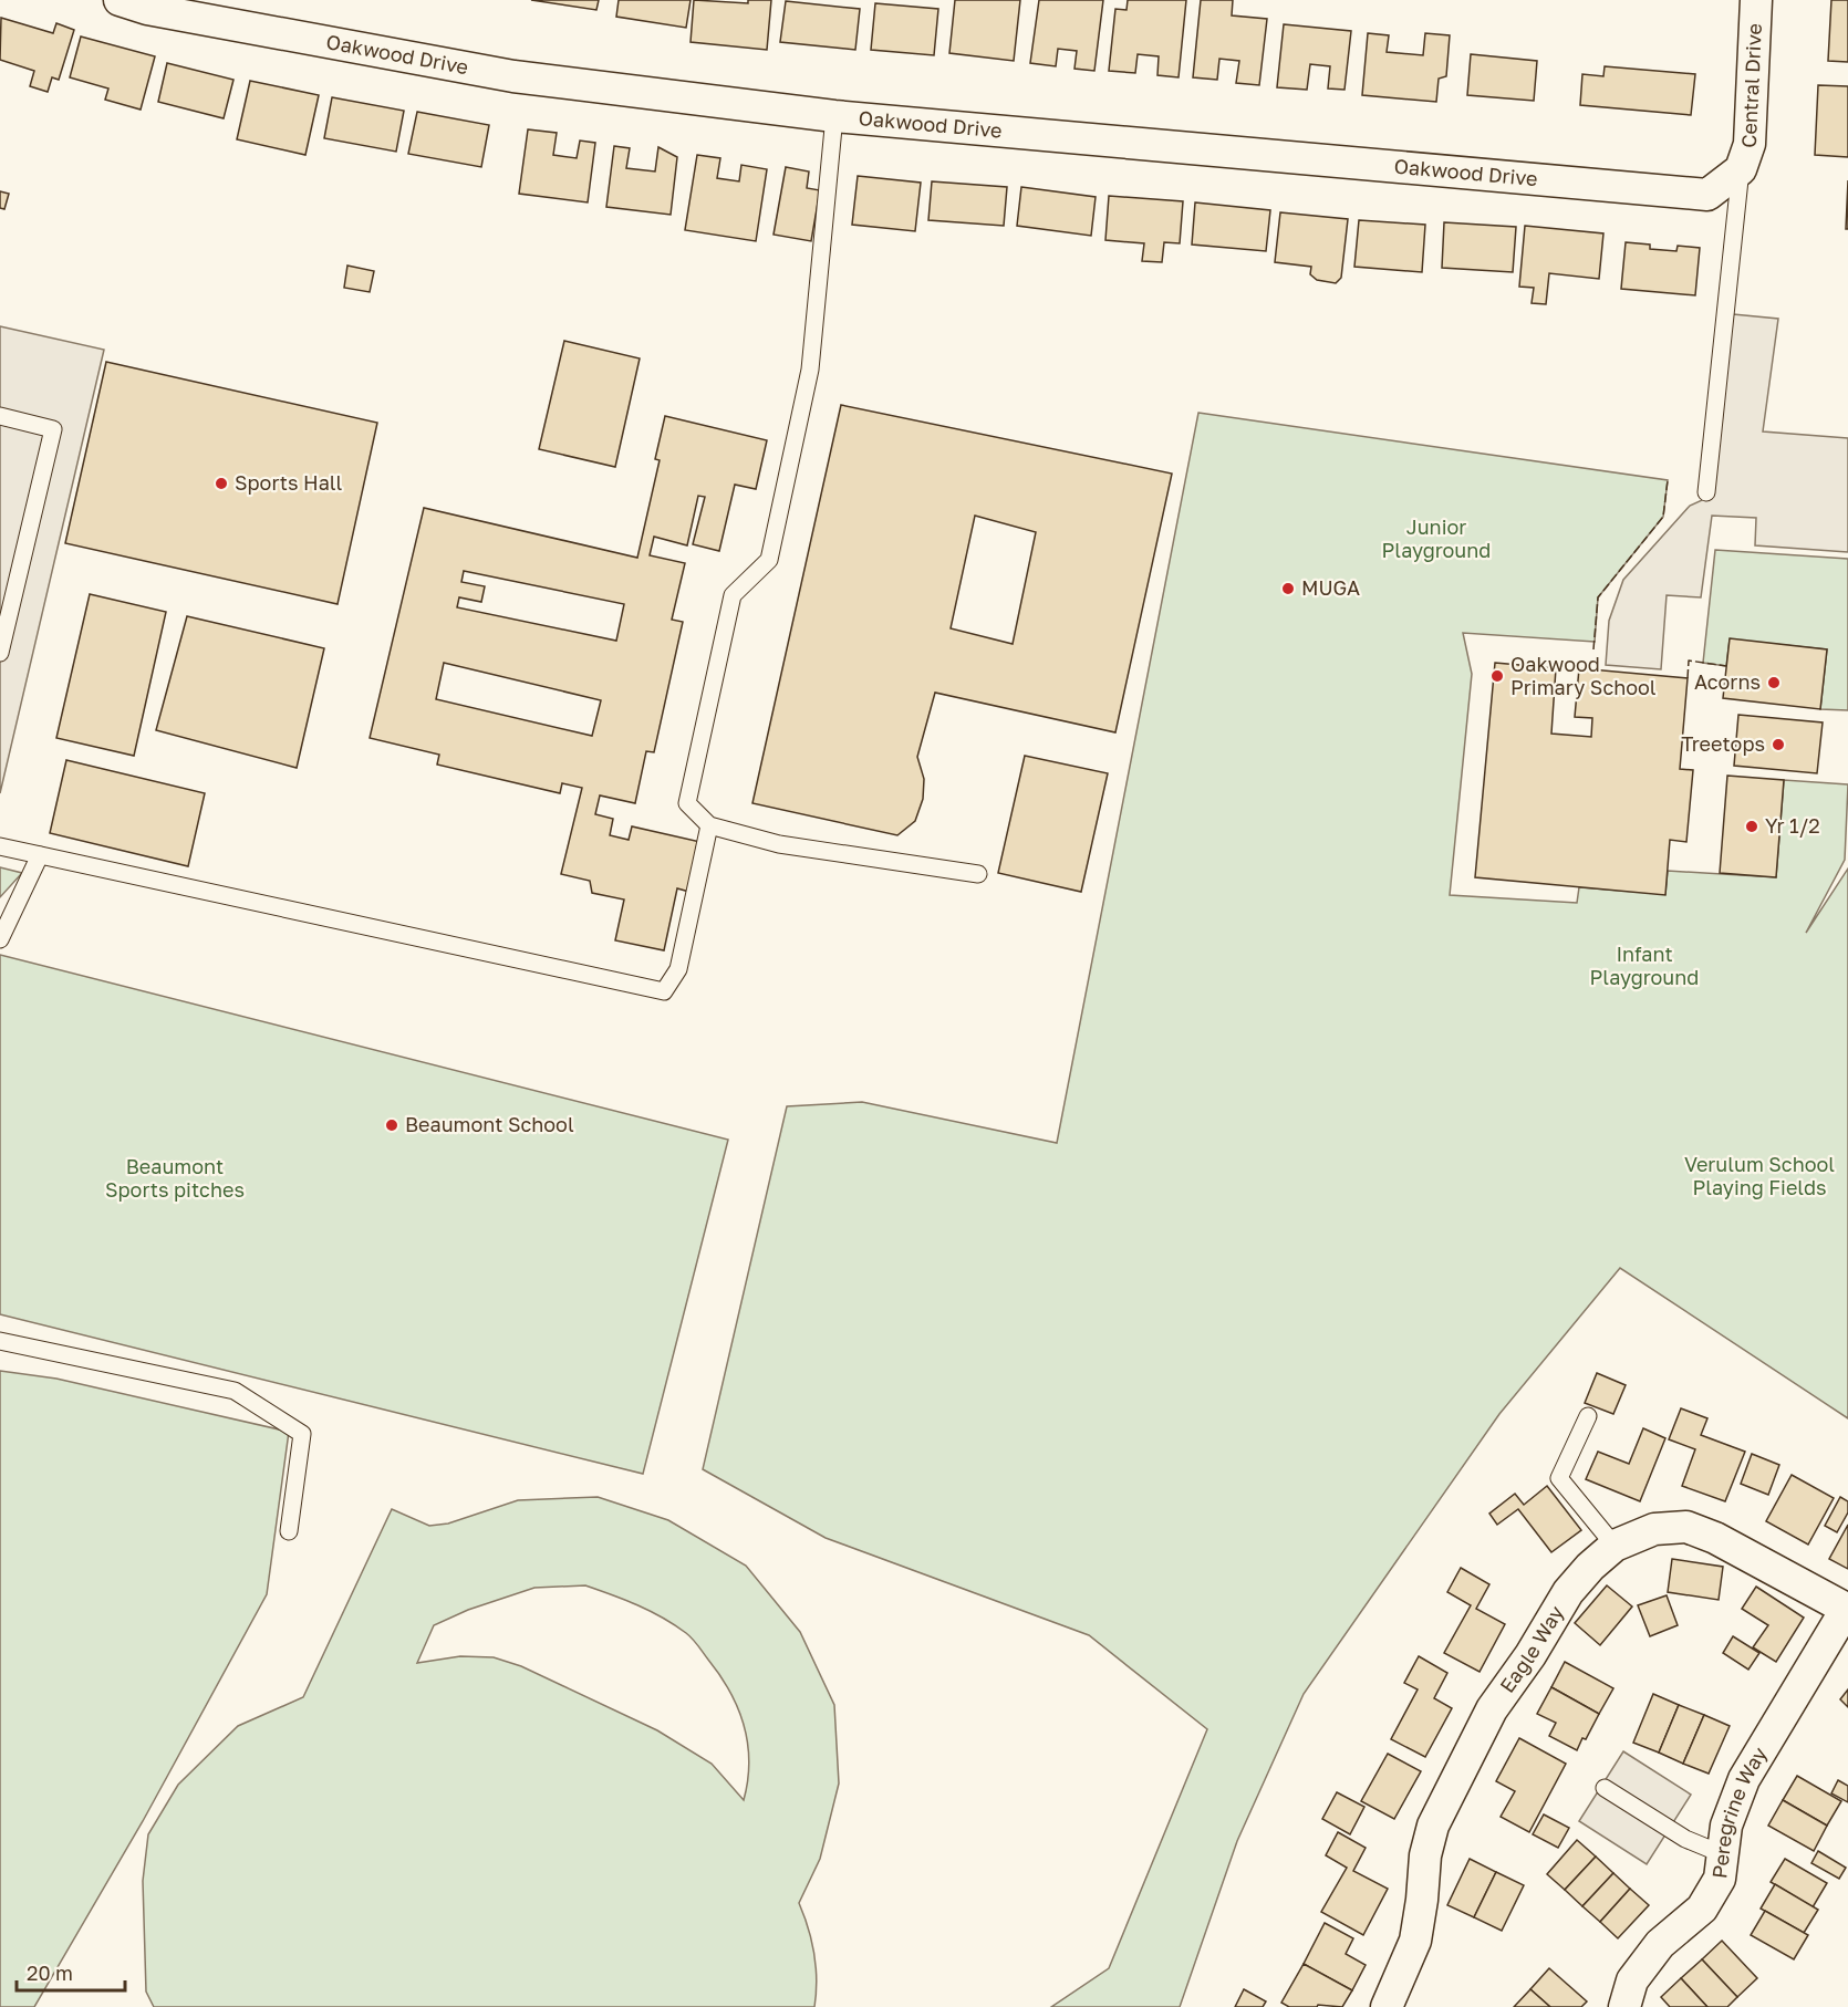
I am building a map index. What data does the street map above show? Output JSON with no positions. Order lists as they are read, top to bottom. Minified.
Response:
{"streets":{"street":["Oakwood Drive","Central Drive","Eagle Way","Peregrine Way"]},"crossings":[["Oakwood Drive","Central Drive"],["Eagle Way","Peregrine Way"]],"parks":["Junior Playground","Infant Playground","Verulum School Playing Fields","Beaumont Sports pitches"],"places":["Sports Hall","MUGA","Oakwood Primary School","Acorns","Treetops","Yr 1/2","Beaumont School"],"scale_bar":"20 m"}
